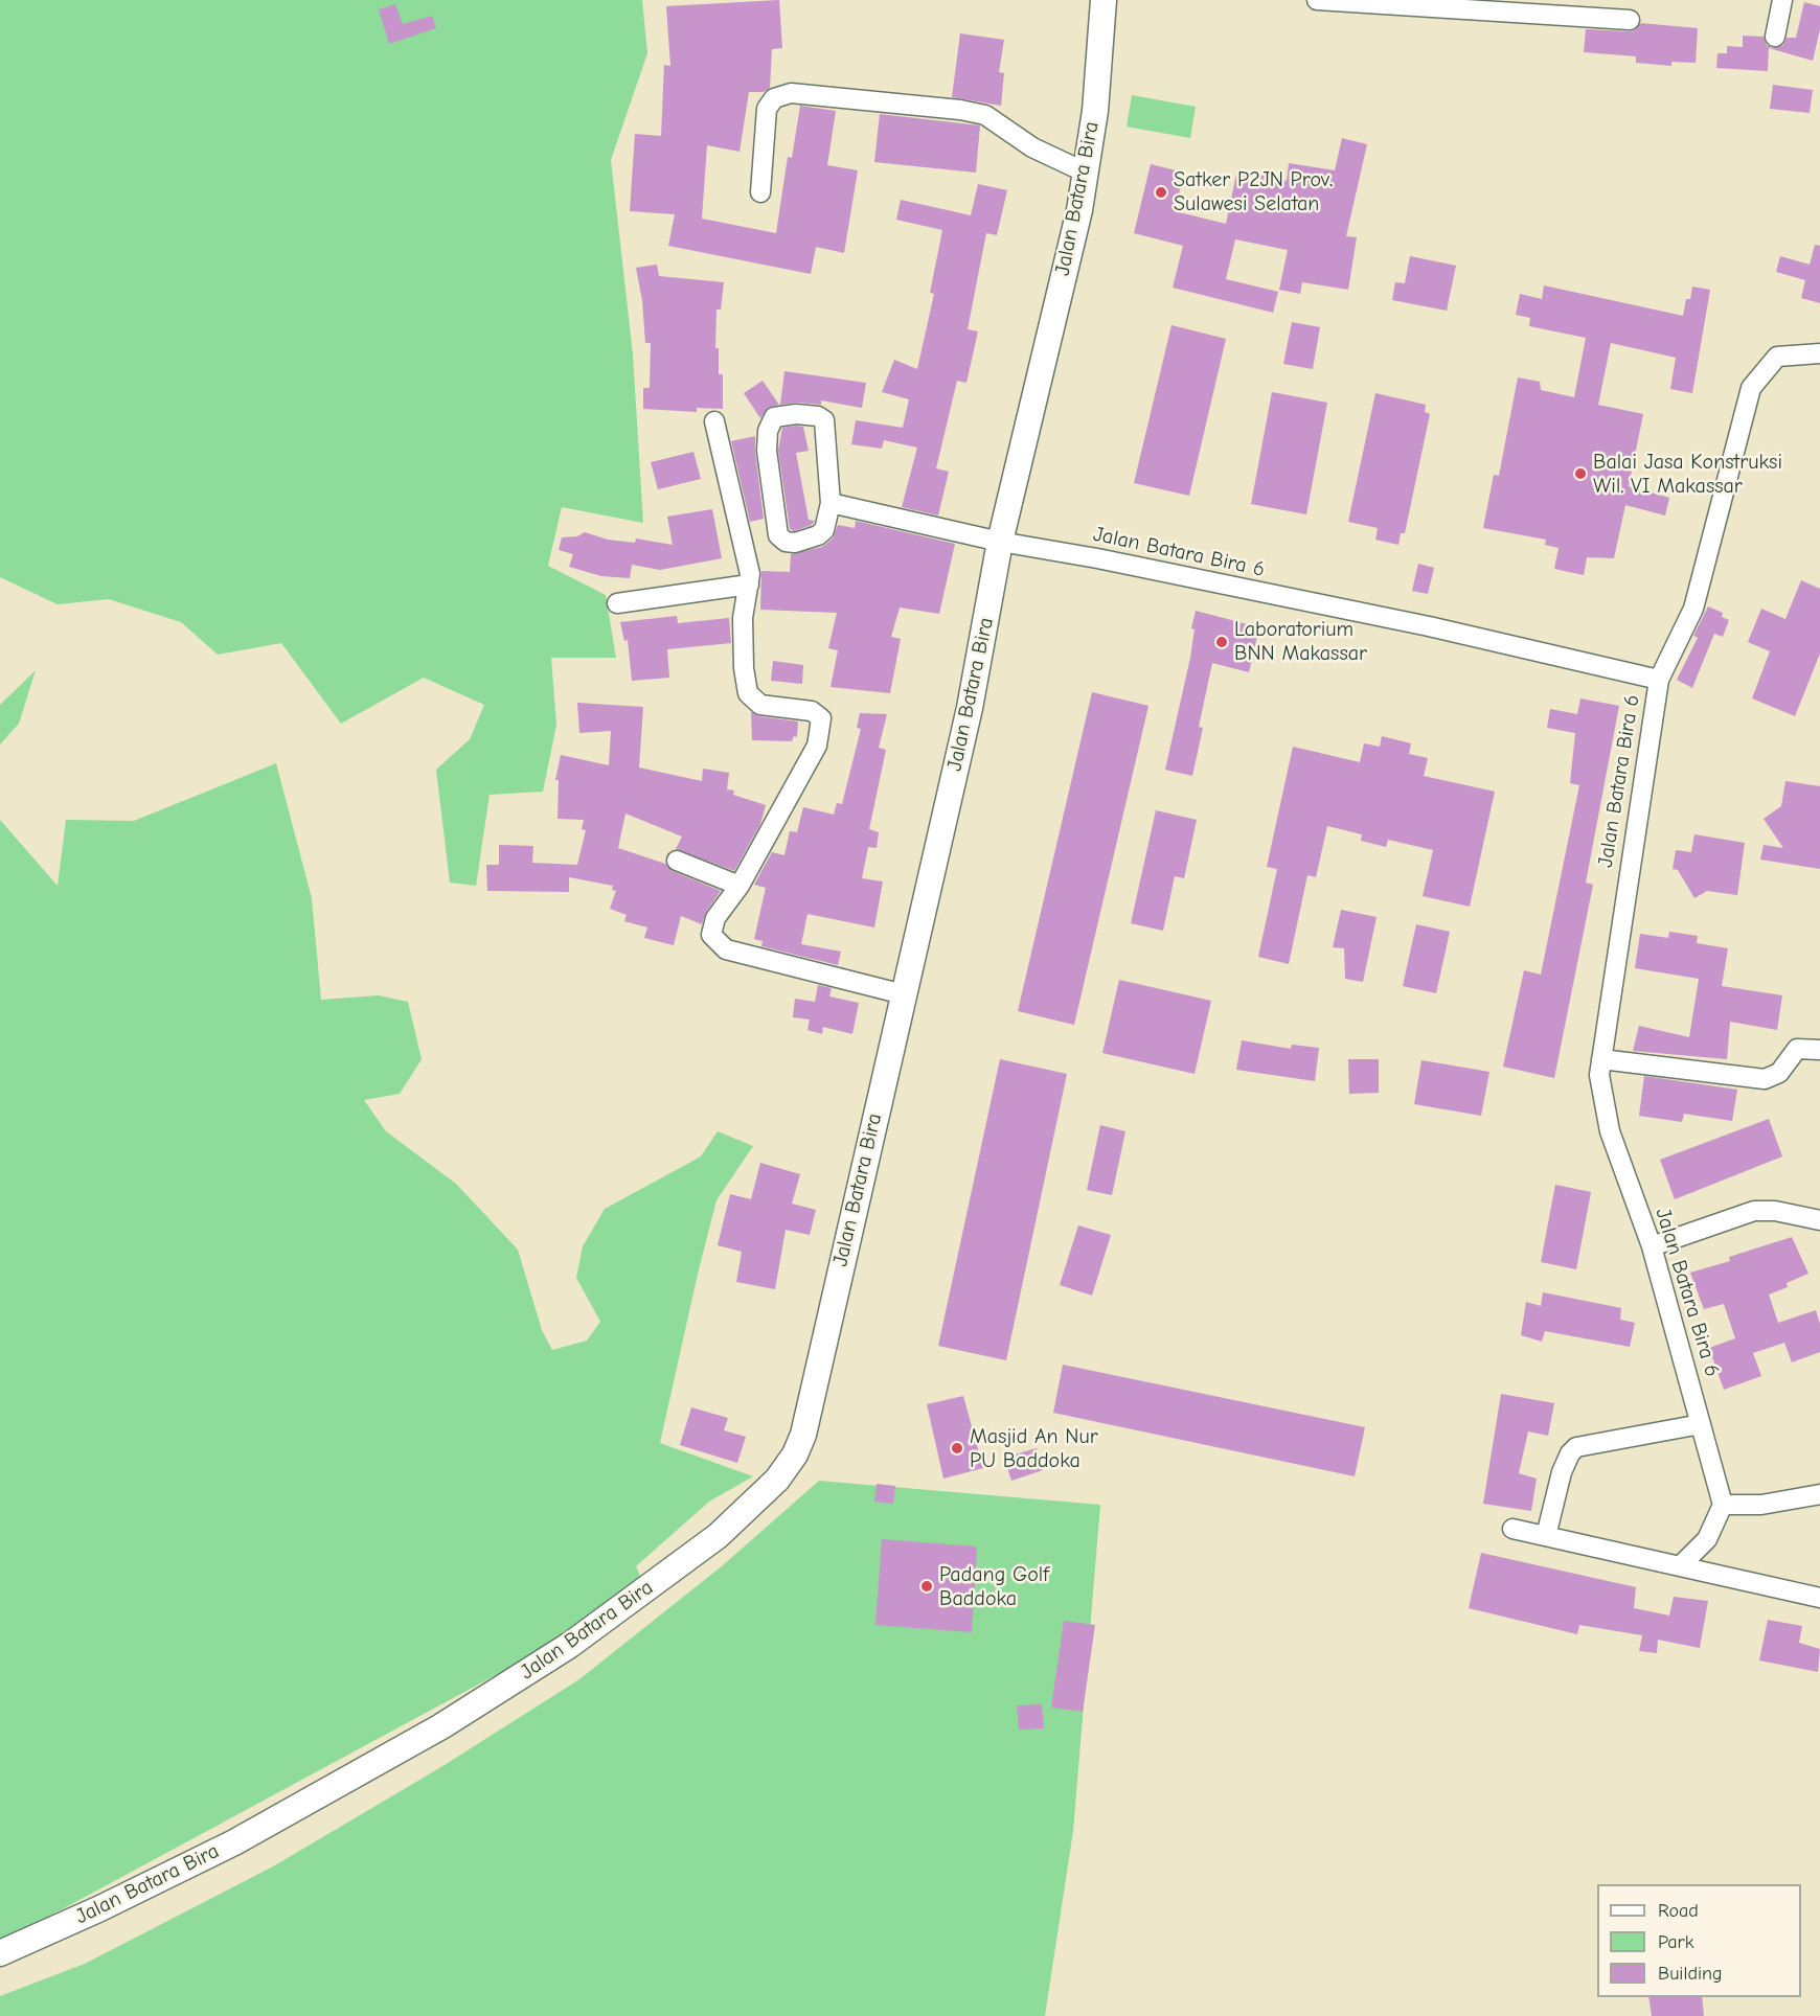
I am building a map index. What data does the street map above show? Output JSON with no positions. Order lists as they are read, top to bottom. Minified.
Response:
{"streets":{"street":["Jalan Batara Bira","Jalan Batara Bira 6"]},"crossings":[["Jalan Batara Bira","Jalan Batara Bira 6"]],"places":["Satker P2JN Prov. Sulawesi Selatan","Balai Jasa Konstruksi Wil. VI Makassar","Laboratorium BNN Makassar","Masjid An Nur PU Baddoka","Padang Golf Baddoka"],"legend":["Road","Park","Building"]}
